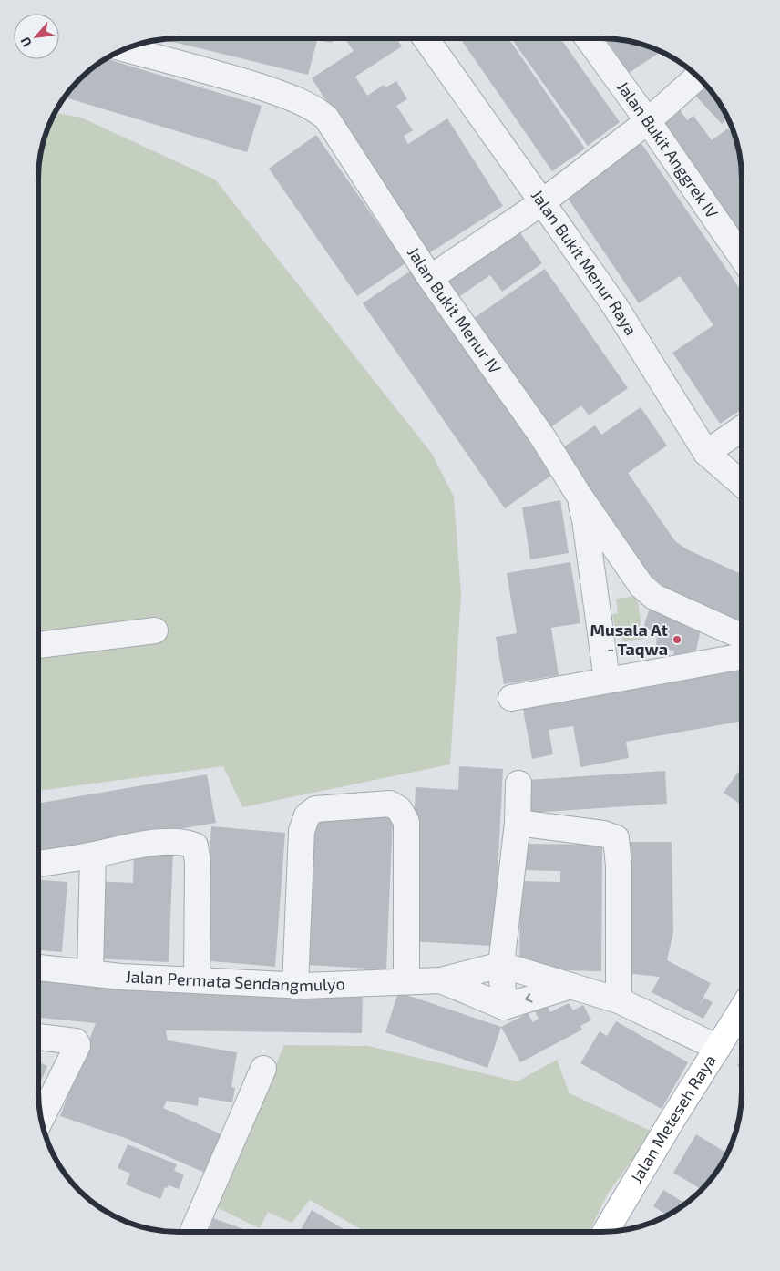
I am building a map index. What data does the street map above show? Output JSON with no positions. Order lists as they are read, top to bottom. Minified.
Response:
{"streets":{"main road":["Jalan Meteseh Raya"],"street":["Jalan Bukit Anggrek IV","Jalan Bukit Menur Raya","Jalan Bukit Menur IV","Jalan Permata Sendangmulyo"]},"places":["Musala At - Taqwa"],"north":"bottom left"}
